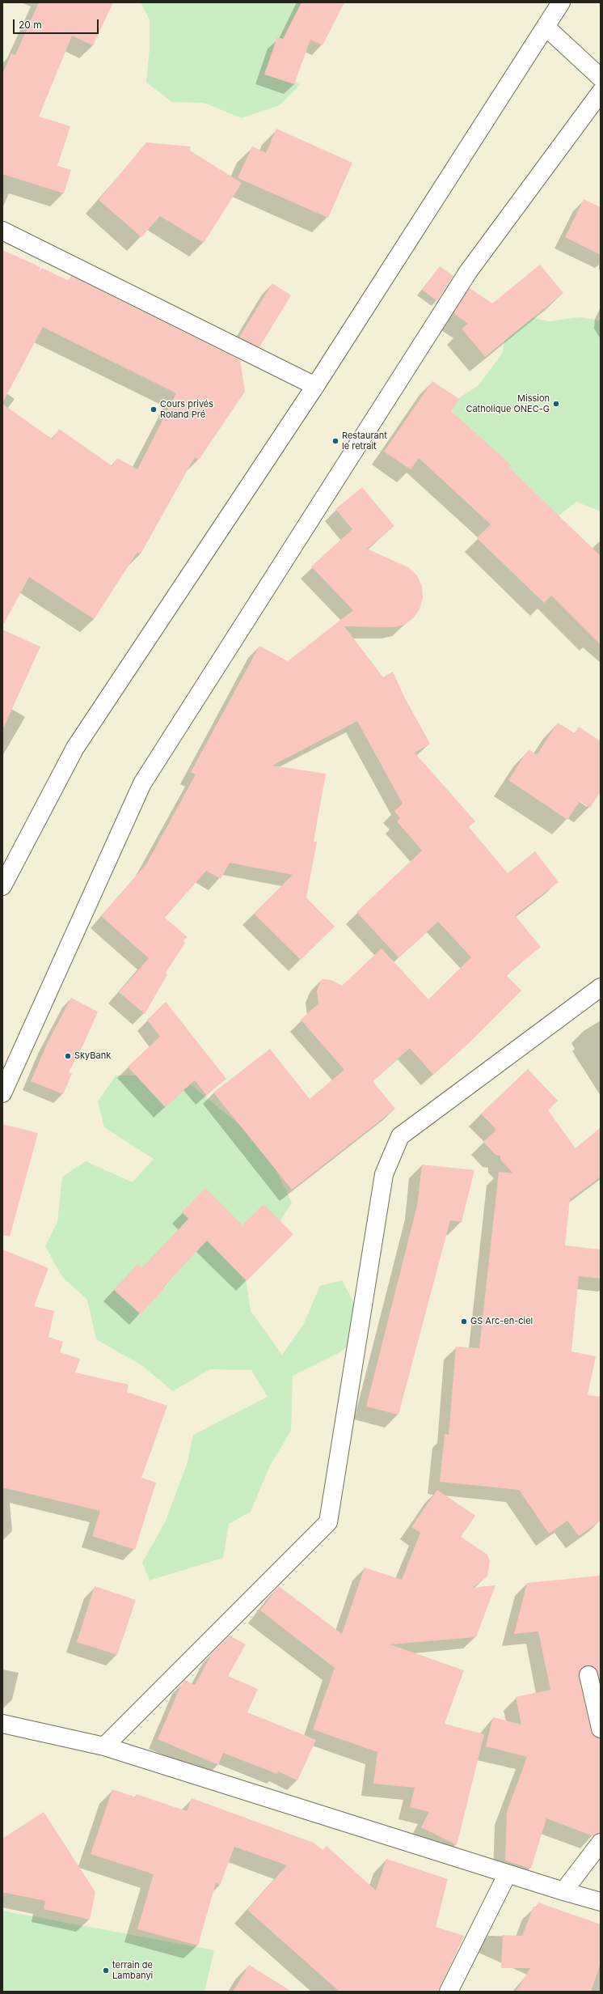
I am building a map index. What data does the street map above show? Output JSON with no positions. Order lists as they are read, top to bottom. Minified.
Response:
{"places":["Mission Catholique ONEC-G","Cours privés Roland Pré","Restaurant le retrait","SkyBank","GS Arc-en-ciel","terrain de Lambanyi"],"scale_bar":"20 m"}
